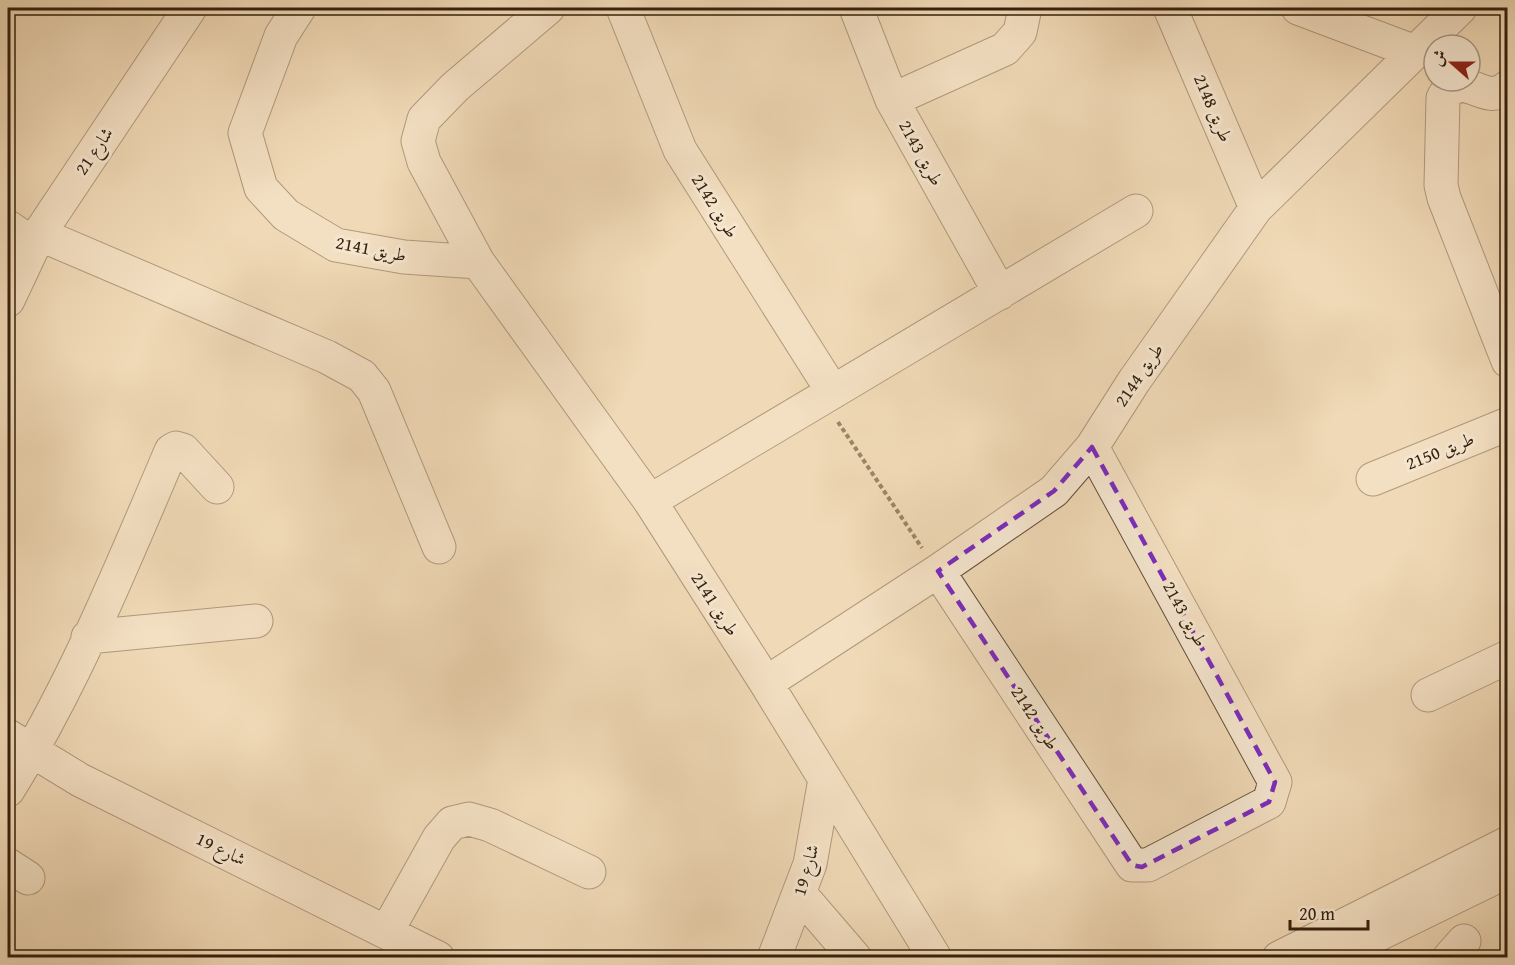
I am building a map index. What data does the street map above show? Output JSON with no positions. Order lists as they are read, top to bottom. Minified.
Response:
{"streets":{"street":["طريق 2148","شارع 21","طريق 2143","طريق 2142","طريق 2141","طريق 2144","طريق 2150","شارع 19"]},"crossings":[["طريق 2148","طريق 2144"],["طريق 2143","طريق 2142"],["طريق 2143","طريق 2144"],["طريق 2142","طريق 2144"],["طريق 2141","طريق 2144"],["طريق 2141","شارع 19"]],"scale_bar":"20 m","north":"left"}
